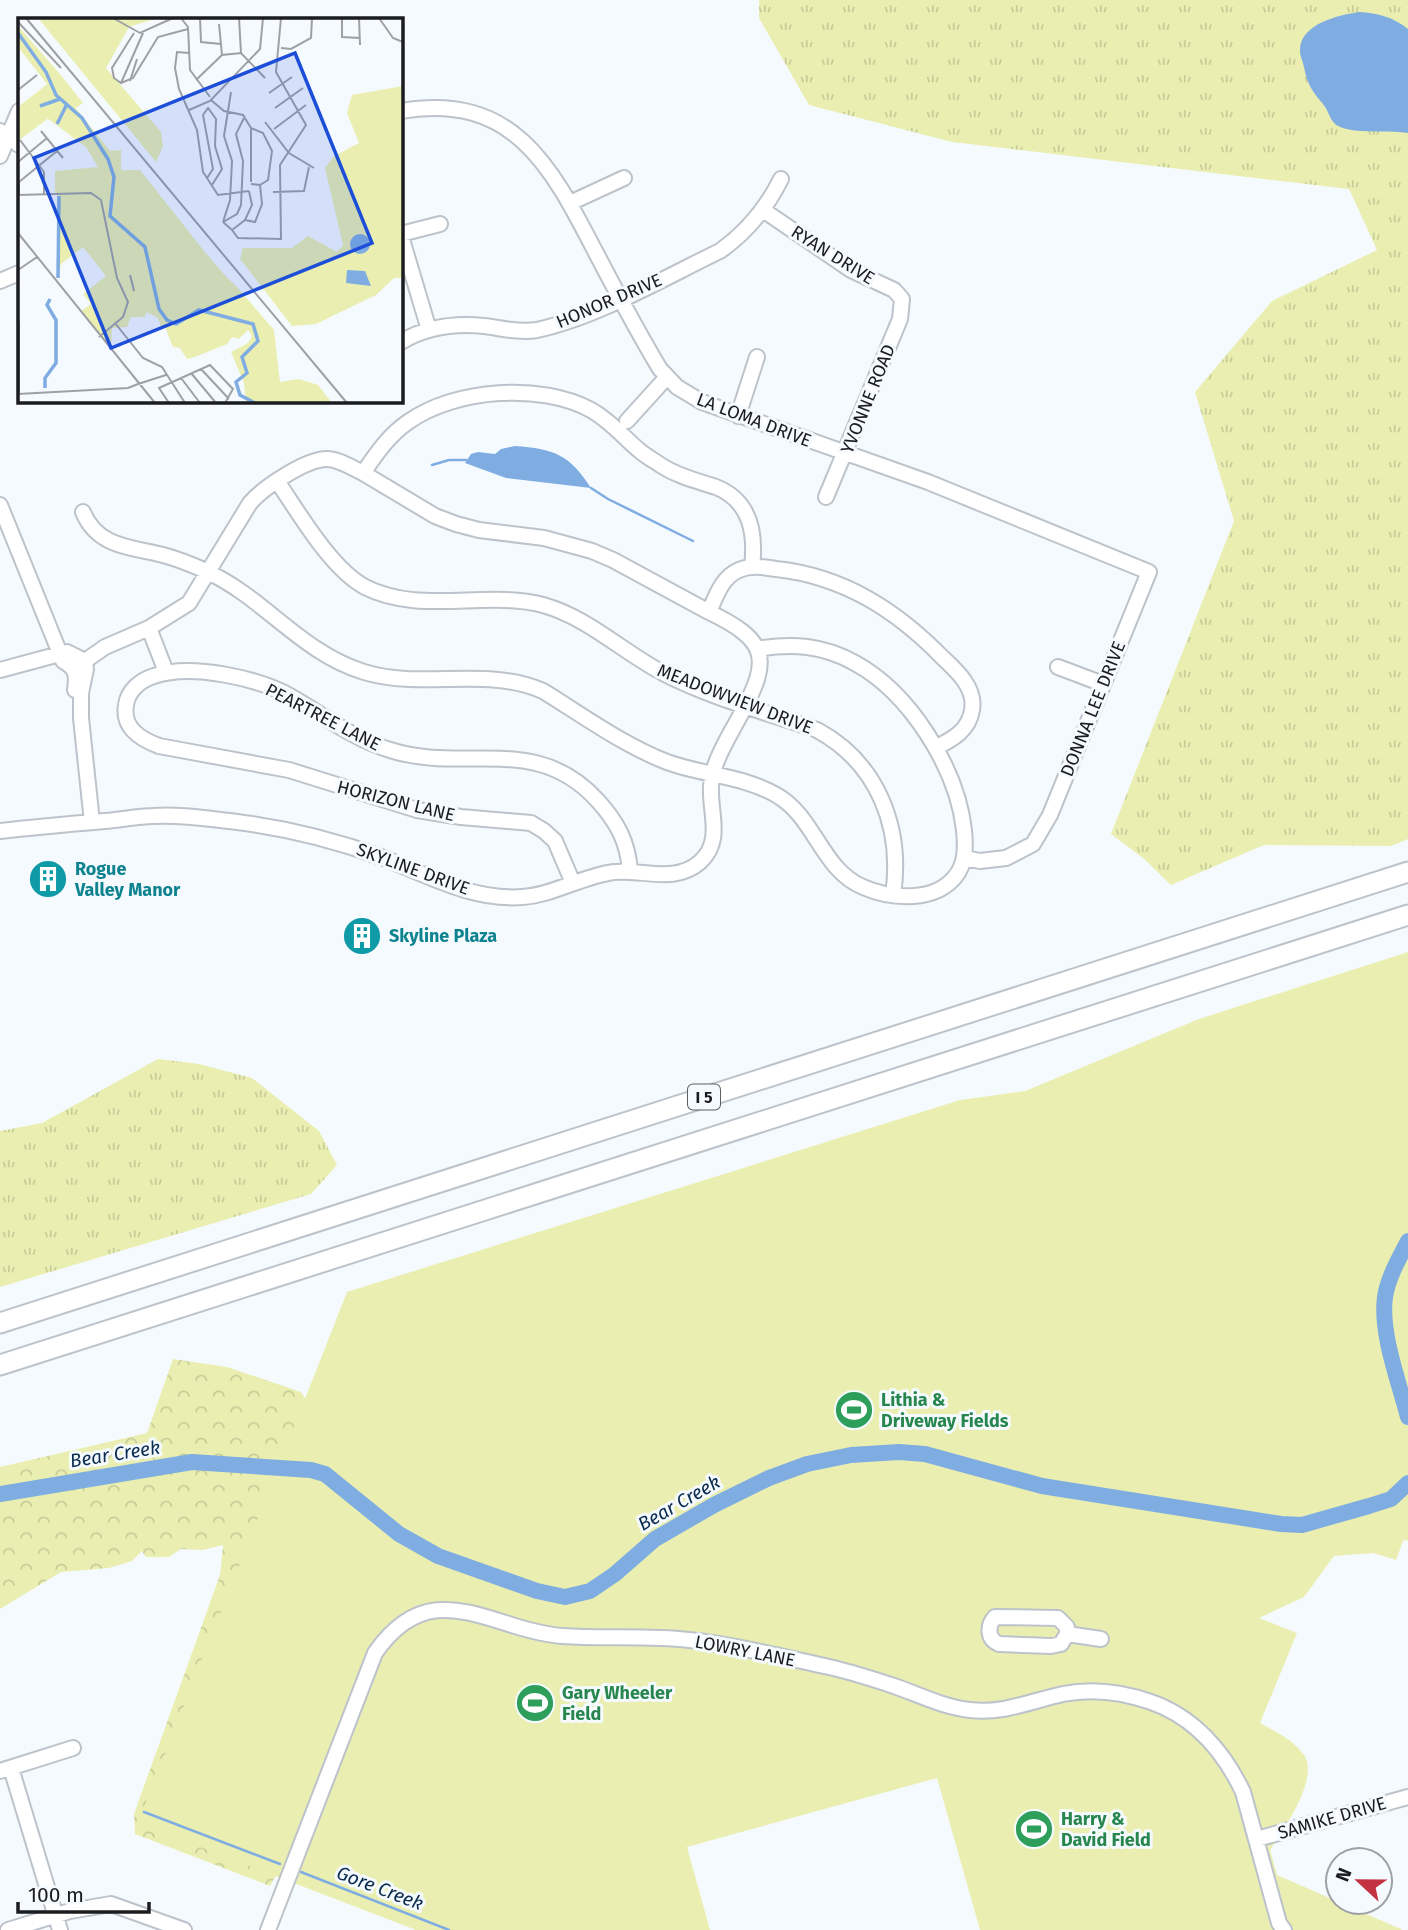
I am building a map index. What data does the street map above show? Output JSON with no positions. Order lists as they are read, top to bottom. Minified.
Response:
{"streets":{"highway":["I 5"],"street":["RYAN DRIVE","HONOR DRIVE","YVONNE ROAD","LA LOMA DRIVE","MEADOWVIEW DRIVE","DONNA LEE DRIVE","PEARTREE LANE","HORIZON LANE","SKYLINE DRIVE","LOWRY LANE","SAMIKE DRIVE"]},"crossings":[["RYAN DRIVE","HONOR DRIVE"],["RYAN DRIVE","YVONNE ROAD"],["HONOR DRIVE","LA LOMA DRIVE"],["YVONNE ROAD","LA LOMA DRIVE"],["LA LOMA DRIVE","DONNA LEE DRIVE"],["MEADOWVIEW DRIVE","SKYLINE DRIVE"],["PEARTREE LANE","HORIZON LANE"],["PEARTREE LANE","SKYLINE DRIVE"],["HORIZON LANE","SKYLINE DRIVE"],["LOWRY LANE","SAMIKE DRIVE"]],"water":["Bear Creek","Gore Creek"],"places":{"building":["Rogue Valley Manor","Skyline Plaza"],"sports":["Lithia & Driveway Fields","Gary Wheeler Field","Harry & David Field"]},"scale_bar":"100 m","north":"left"}
